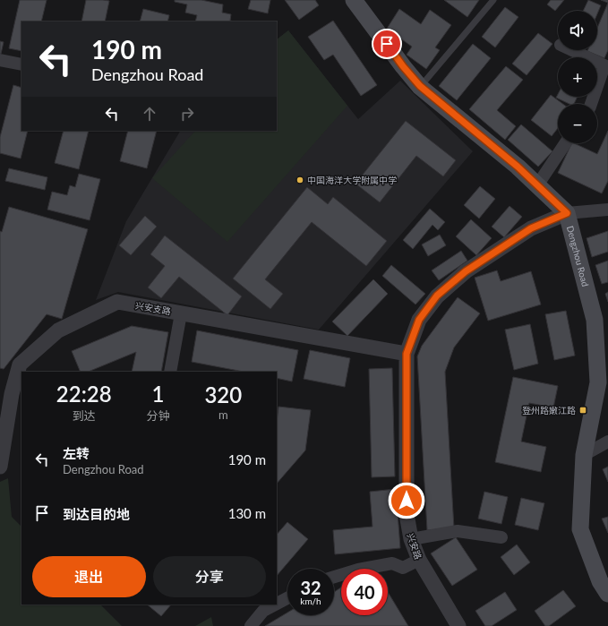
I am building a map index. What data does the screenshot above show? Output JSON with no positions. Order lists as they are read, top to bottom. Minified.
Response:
{"streets":{"main road":["Dengzhou Road"],"street":["兴安支路","兴安路"]},"crossings":[["Dengzhou Road","兴安路"],["兴安支路","兴安路"]],"places":{"other":["中国海洋大学附属中学"],"transit":["登州路嫩江路"]},"page":{"map_buttons":["+","−"],"turn":["190 m","Dengzhou Road"],"eta":["22:28","到达","1","分钟","320","m"],"list":[{"name":"左转","note":"Dengzhou Road","value":"190 m"},{"name":"到达目的地","value":"130 m"}],"buttons":["退出","分享"],"speed":"32 km/h","limit":"40"}}
